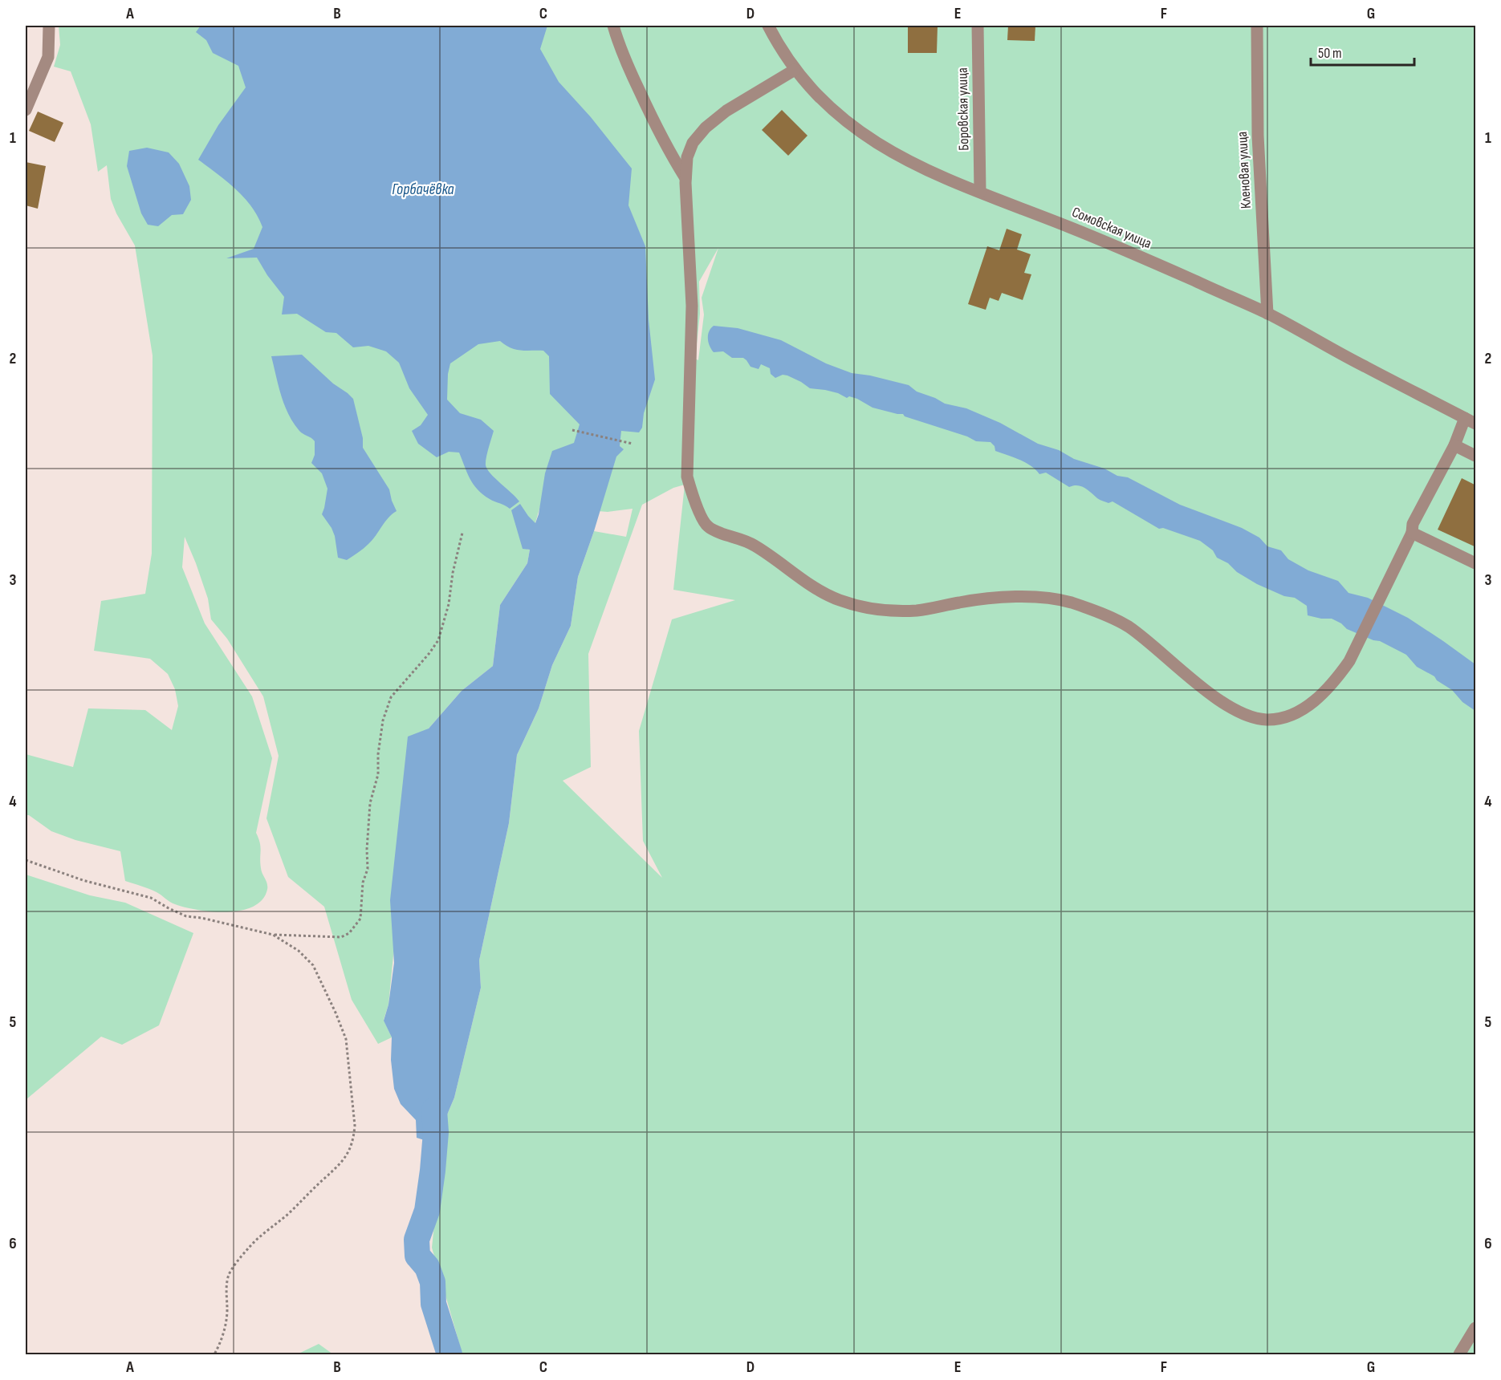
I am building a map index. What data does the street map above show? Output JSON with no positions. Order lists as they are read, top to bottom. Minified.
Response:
{"streets":{"street":["Боровская улица","Кленовая улица","Сомовская улица"]},"crossings":[["Боровская улица","Сомовская улица"],["Кленовая улица","Сомовская улица"]],"water":["Горбачёвка"],"scale_bar":"50 m","grid":{"columns":["A","B","C","D","E","F","G"],"rows":["1","2","3","4","5","6"]}}
